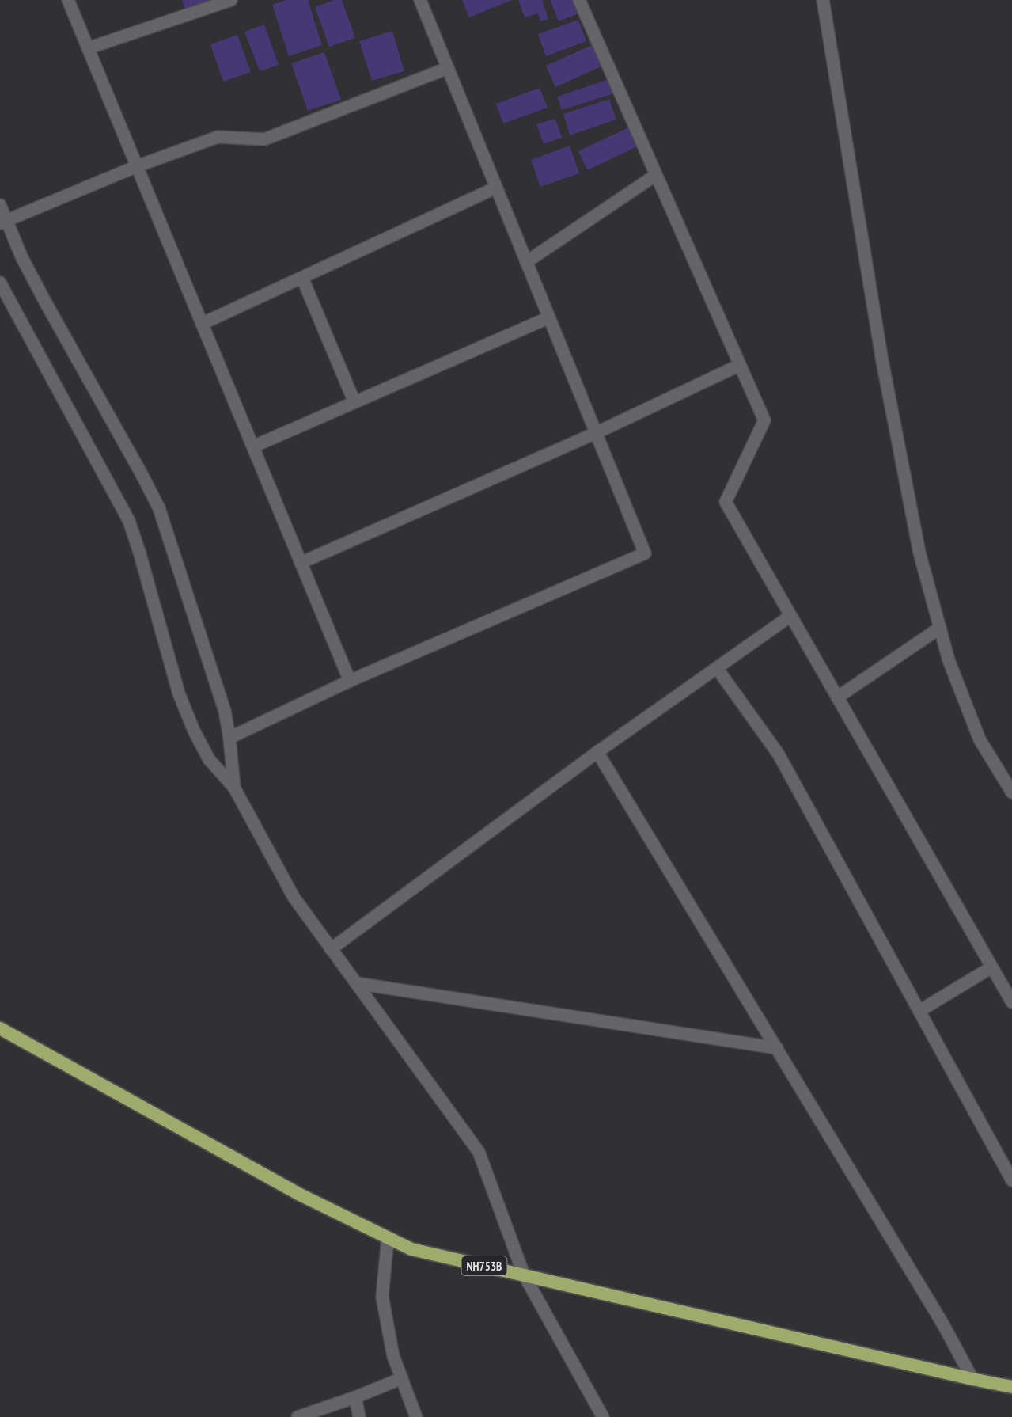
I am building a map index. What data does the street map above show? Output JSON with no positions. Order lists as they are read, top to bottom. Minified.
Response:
{"streets":{"highway":["NH753B"]}}
